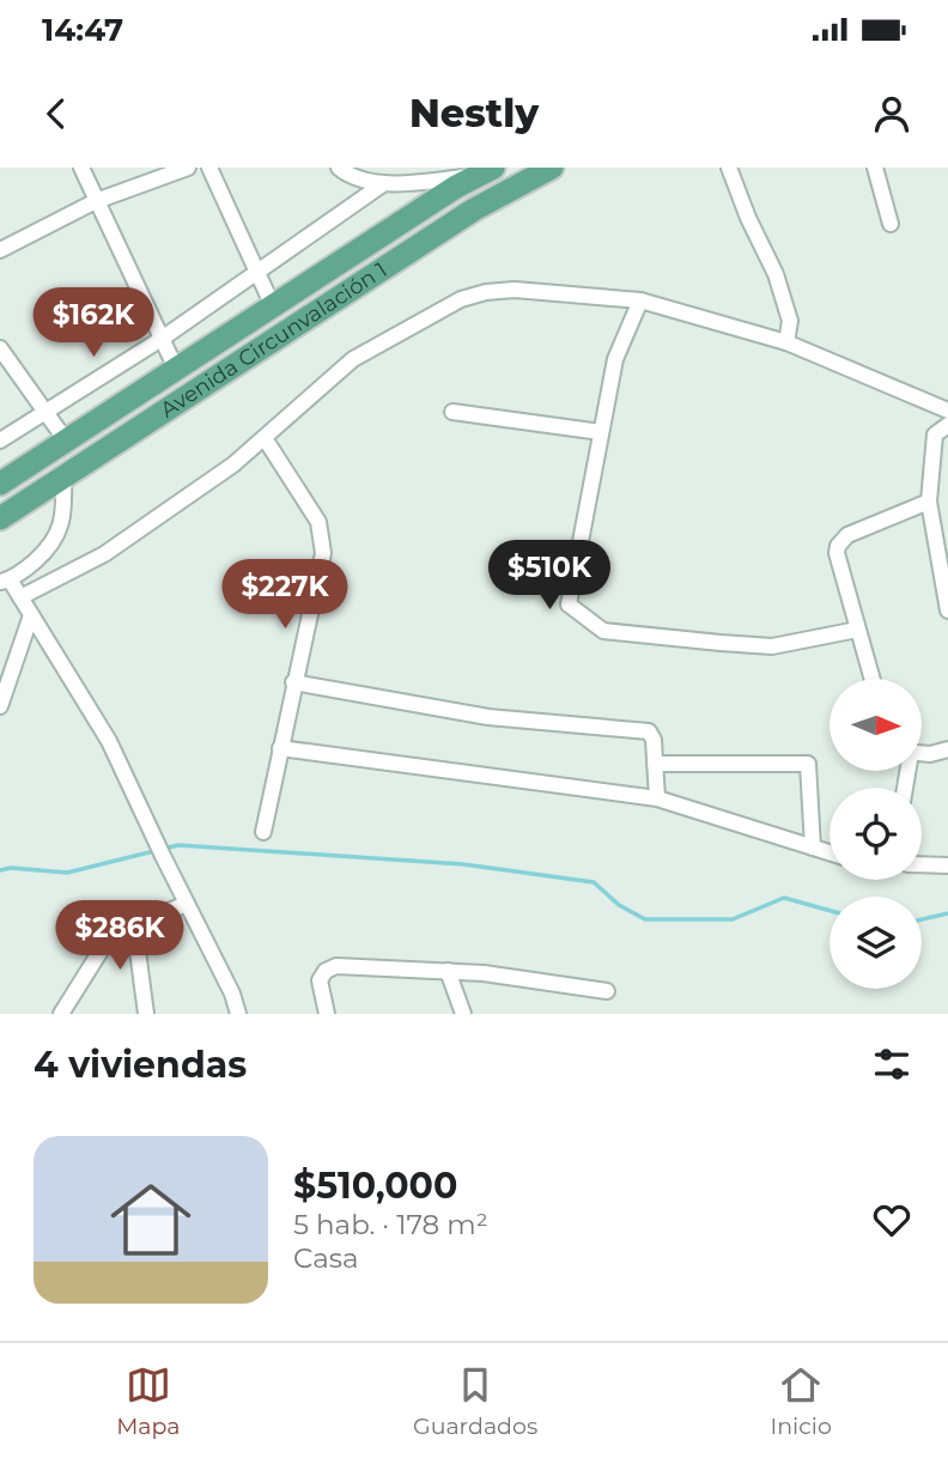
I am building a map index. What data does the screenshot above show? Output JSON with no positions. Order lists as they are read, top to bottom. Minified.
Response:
{"streets":{"main road":["Avenida Circunvalación 1"]},"north":"right","page":{"status":"14:47","header":"Nestly","price":["$162K","$510K","$227K","$286K"],"heading":"4 viviendas","list":[{"name":"$510,000","note":"5 hab. · 178 m² · Casa"}],"tabs":["Mapa","Guardados","Inicio"]}}
